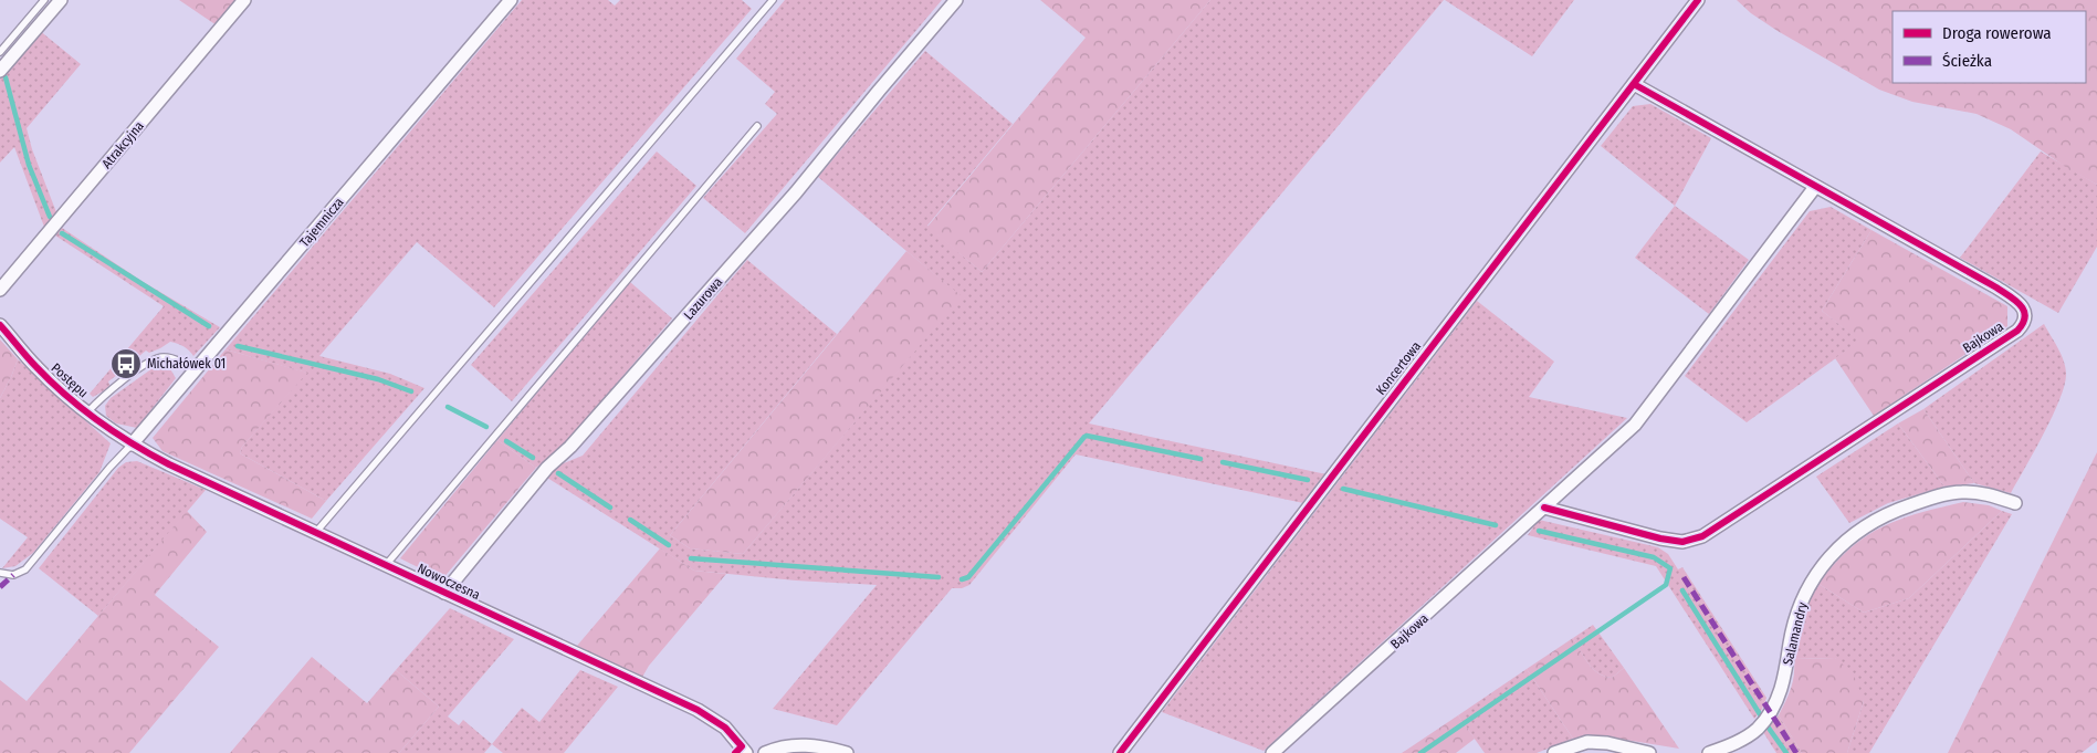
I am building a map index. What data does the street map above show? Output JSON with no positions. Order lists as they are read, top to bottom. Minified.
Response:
{"streets":{"street":["Atrakcyjna","Tajemnicza","Lazurowa","Bajkowa","Koncertowa","Postępu","Nowoczesna","Salamandry"]},"crossings":[["Tajemnicza","Postępu"],["Tajemnicza","Nowoczesna"],["Lazurowa","Nowoczesna"],["Bajkowa","Koncertowa"],["Postępu","Nowoczesna"]],"places":{"bus stop":["Michałówek 01"]},"legend":["Droga rowerowa","Ścieżka"]}
